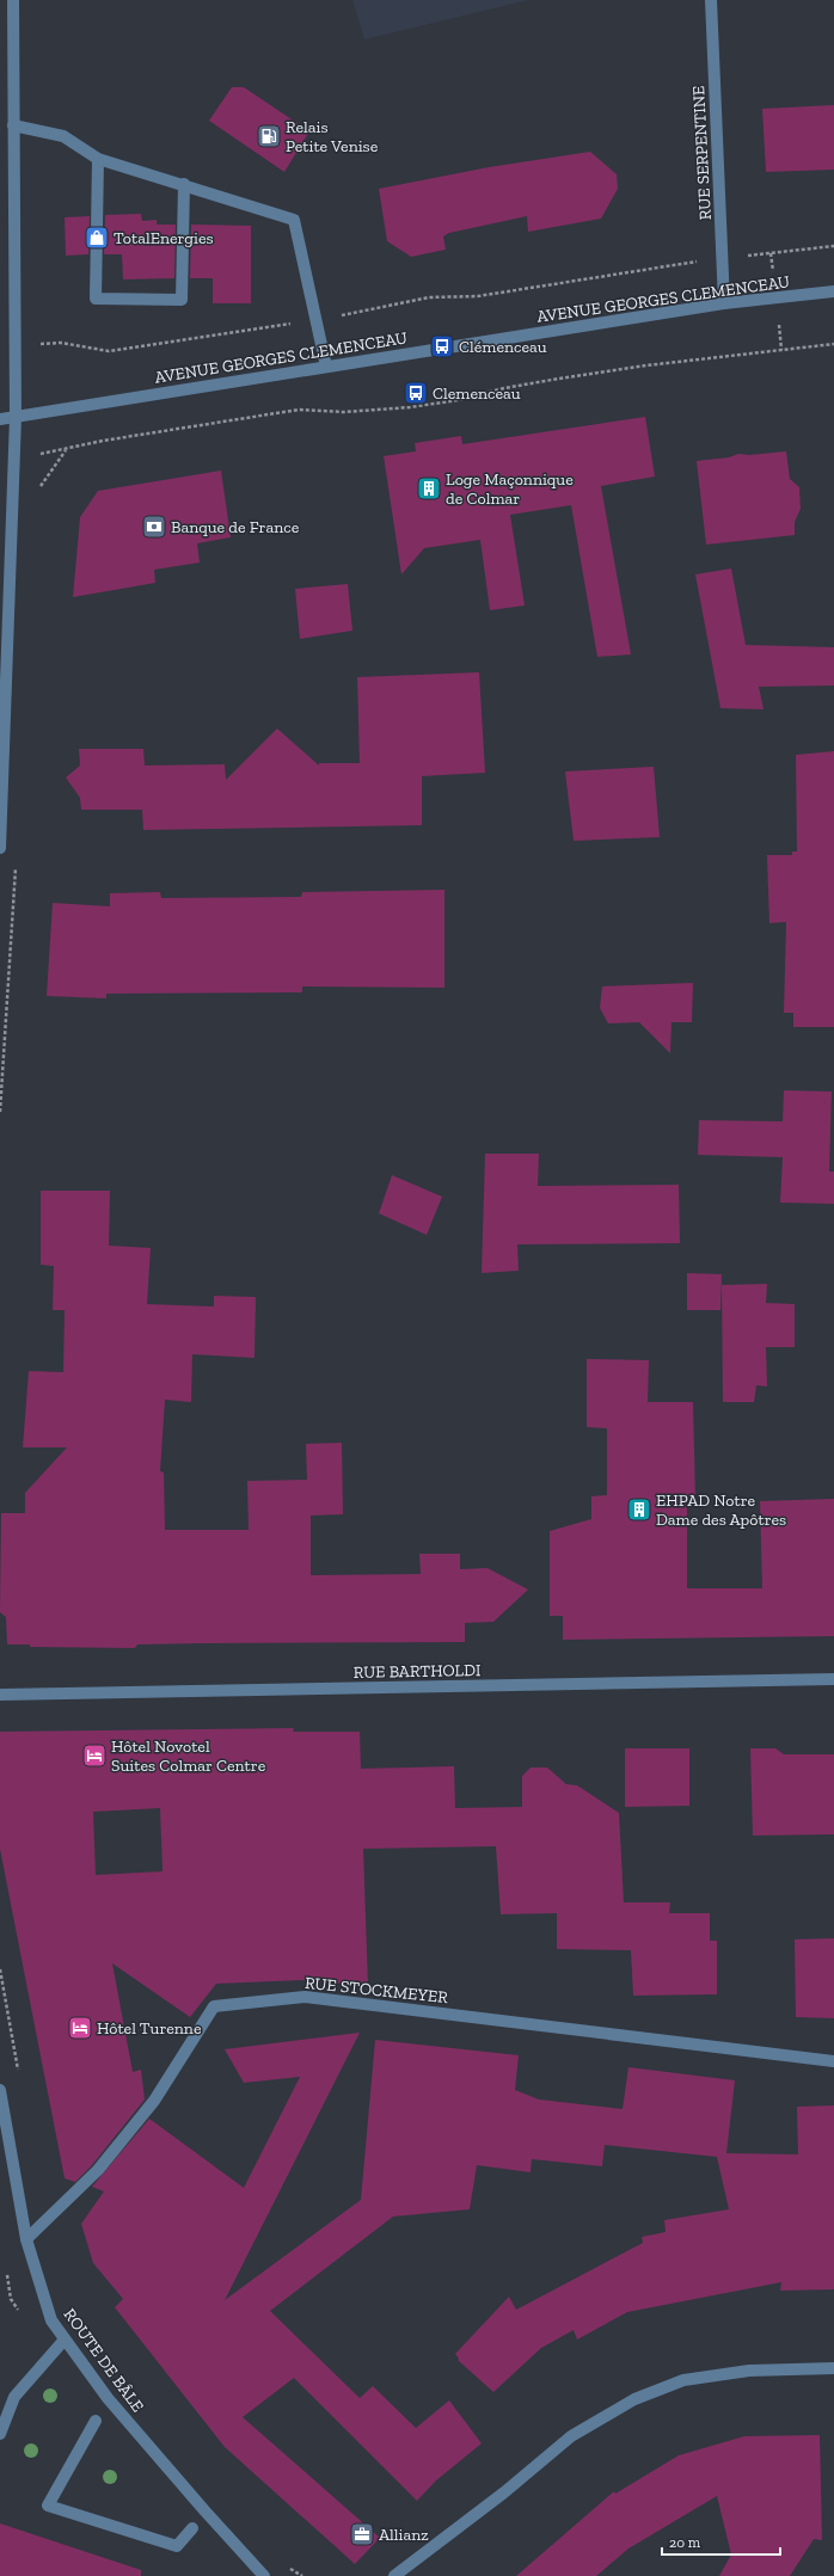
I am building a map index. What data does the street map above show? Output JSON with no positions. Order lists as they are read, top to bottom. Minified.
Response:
{"streets":{"street":["RUE SERPENTINE","AVENUE GEORGES CLEMENCEAU","RUE BARTHOLDI","RUE STOCKMEYER","ROUTE DE BÂLE"]},"crossings":[["RUE SERPENTINE","AVENUE GEORGES CLEMENCEAU"],["RUE STOCKMEYER","ROUTE DE BÂLE"]],"places":{"fuel station":["Relais Petite Venise"],"shop":["TotalEnergies"],"bus stop":["Clémenceau","Clemenceau"],"building":["Loge Maçonnique de Colmar","EHPAD Notre Dame des Apôtres"],"bank":["Banque de France"],"hotel":["Hôtel Novotel Suites Colmar Centre","Hôtel Turenne"],"office":["Allianz"]},"scale_bar":"20 m"}
